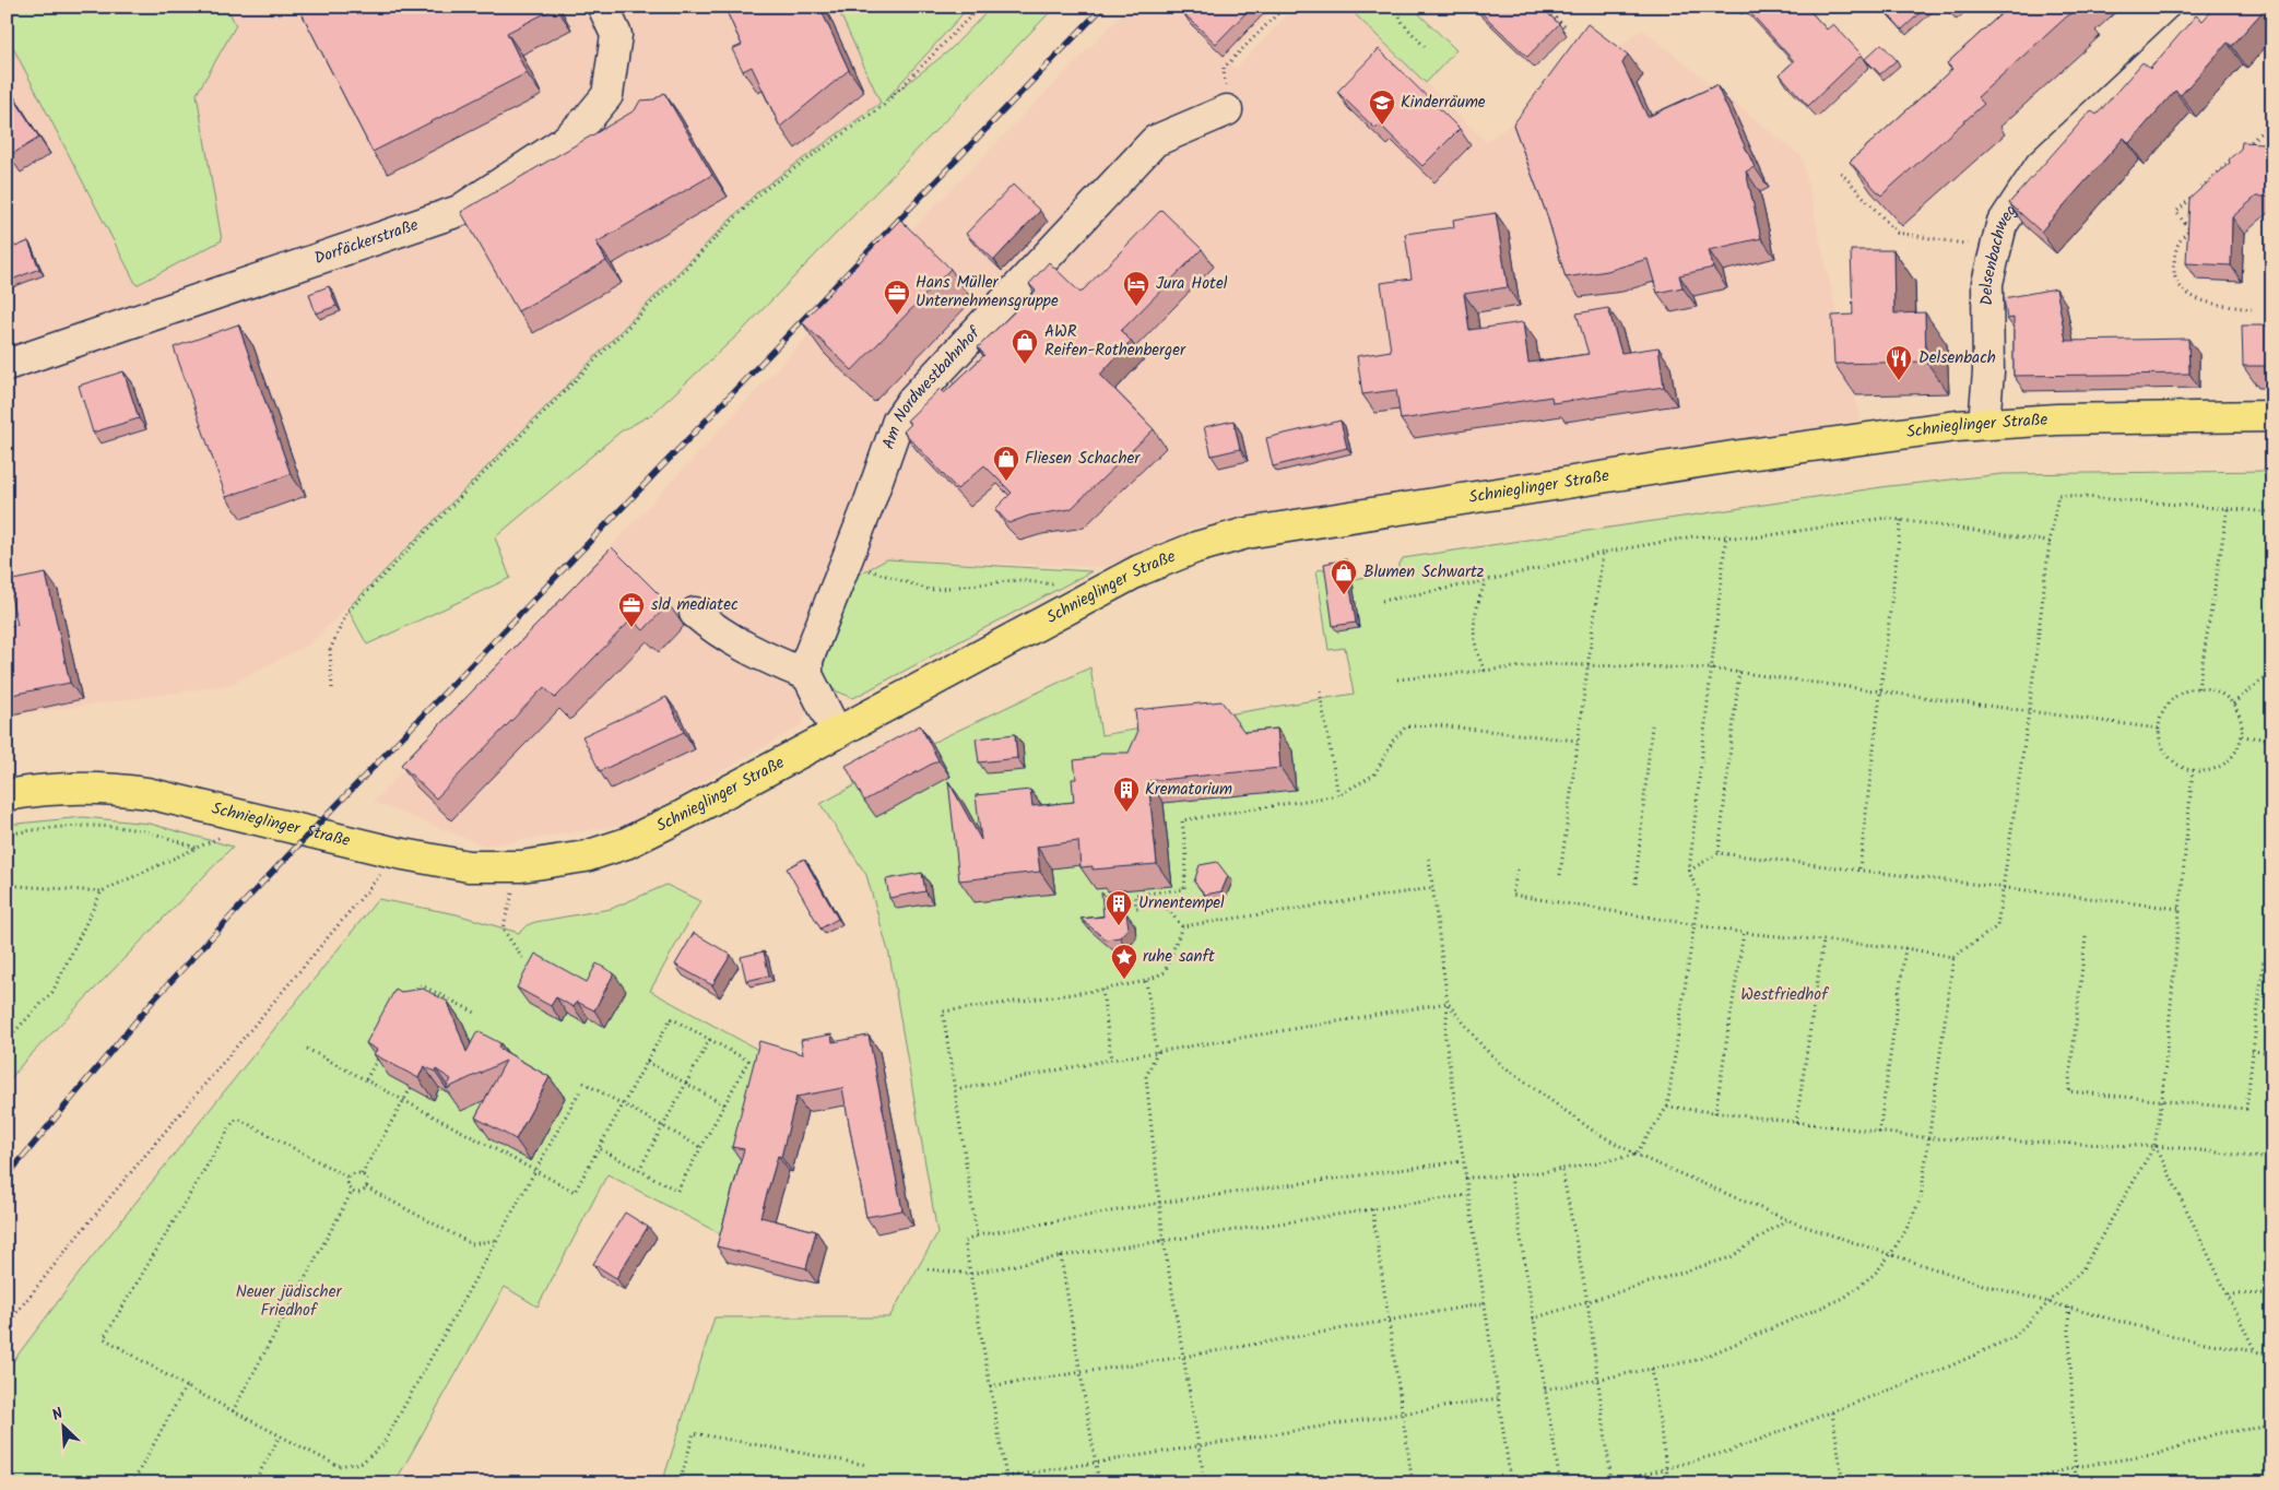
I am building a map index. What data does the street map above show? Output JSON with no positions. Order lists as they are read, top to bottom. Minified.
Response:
{"streets":{"main road":["Schnieglinger Straße"],"street":["Dorfäckerstraße","Delsenbachweg","Am Nordwestbahnhof"]},"crossings":[["Delsenbachweg","Schnieglinger Straße"]],"parks":["Westfriedhof","Neuer jüdischer Friedhof"],"places":{"school or university":["Kinderräume"],"hotel":["Jura Hotel"],"office":["Hans Müller Unternehmensgruppe","sld mediatec"],"shop":["AWR Reifen-Rothenberger","Fliesen Schacher","Blumen Schwartz"],"restaurant":["Delsenbach"],"building":["Krematorium","Urnentempel"],"place":["ruhe sanft"]},"north":"top left"}
